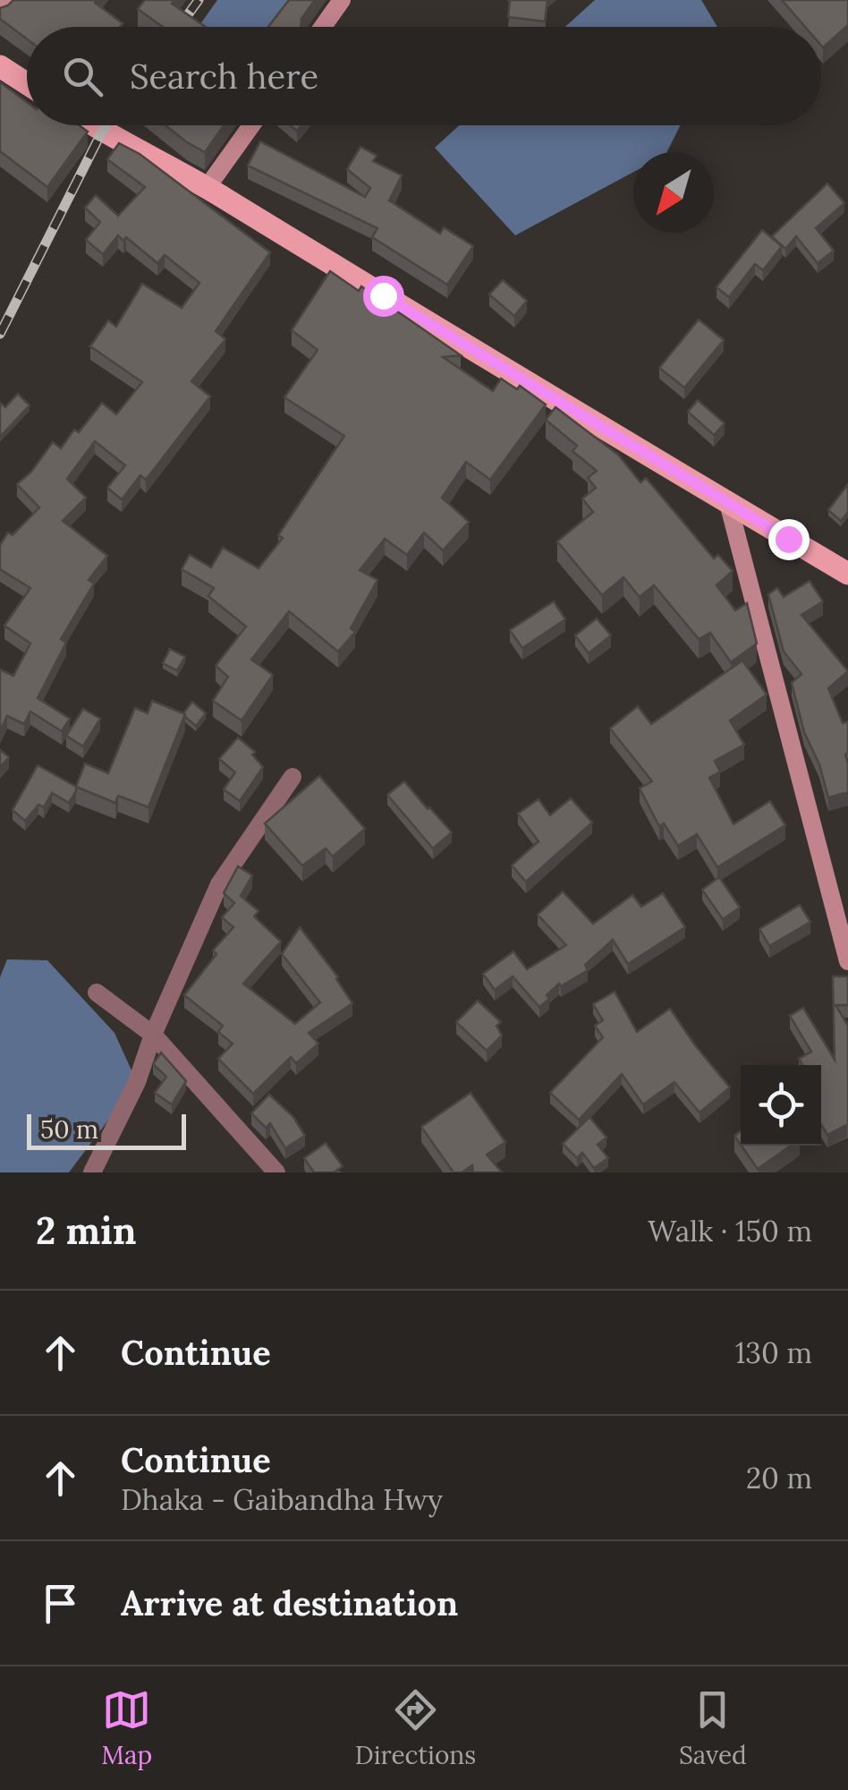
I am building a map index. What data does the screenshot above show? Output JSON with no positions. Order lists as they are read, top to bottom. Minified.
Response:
{"scale_bar":"50 m","north":"bottom left","page":{"search":"Search here","scale":"50 m","heading":["2 min","Walk · 150 m"],"list":[["Continue","130 m"],["Continue","Dhaka - Gaibandha Hwy","20 m"],"Arrive at destination"],"nav":["Map","Directions","Saved"]}}
